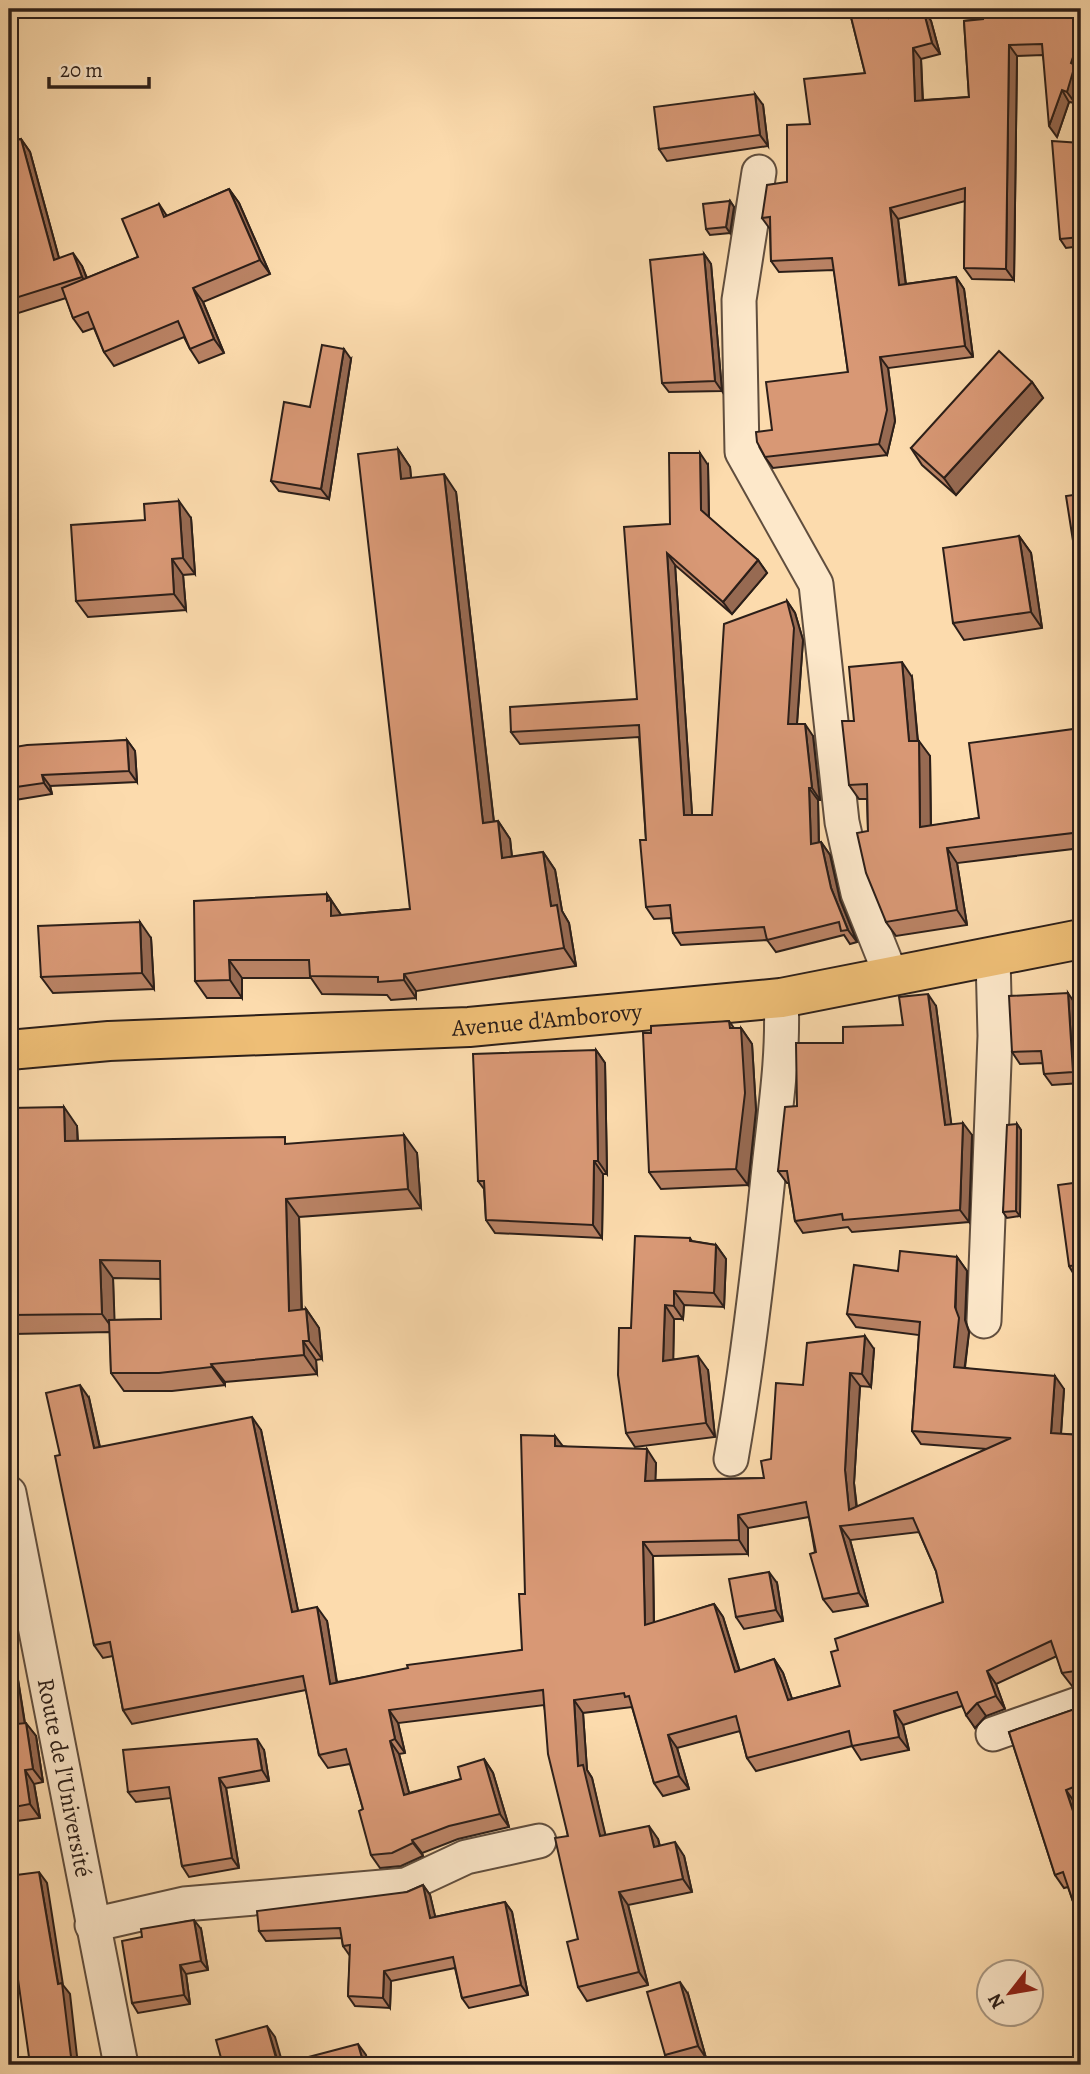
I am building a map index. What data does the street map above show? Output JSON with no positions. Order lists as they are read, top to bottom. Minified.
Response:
{"streets":{"main road":["Avenue d'Amborovy"],"street":["Route de l'Université"]},"scale_bar":"20 m","north":"bottom left"}
